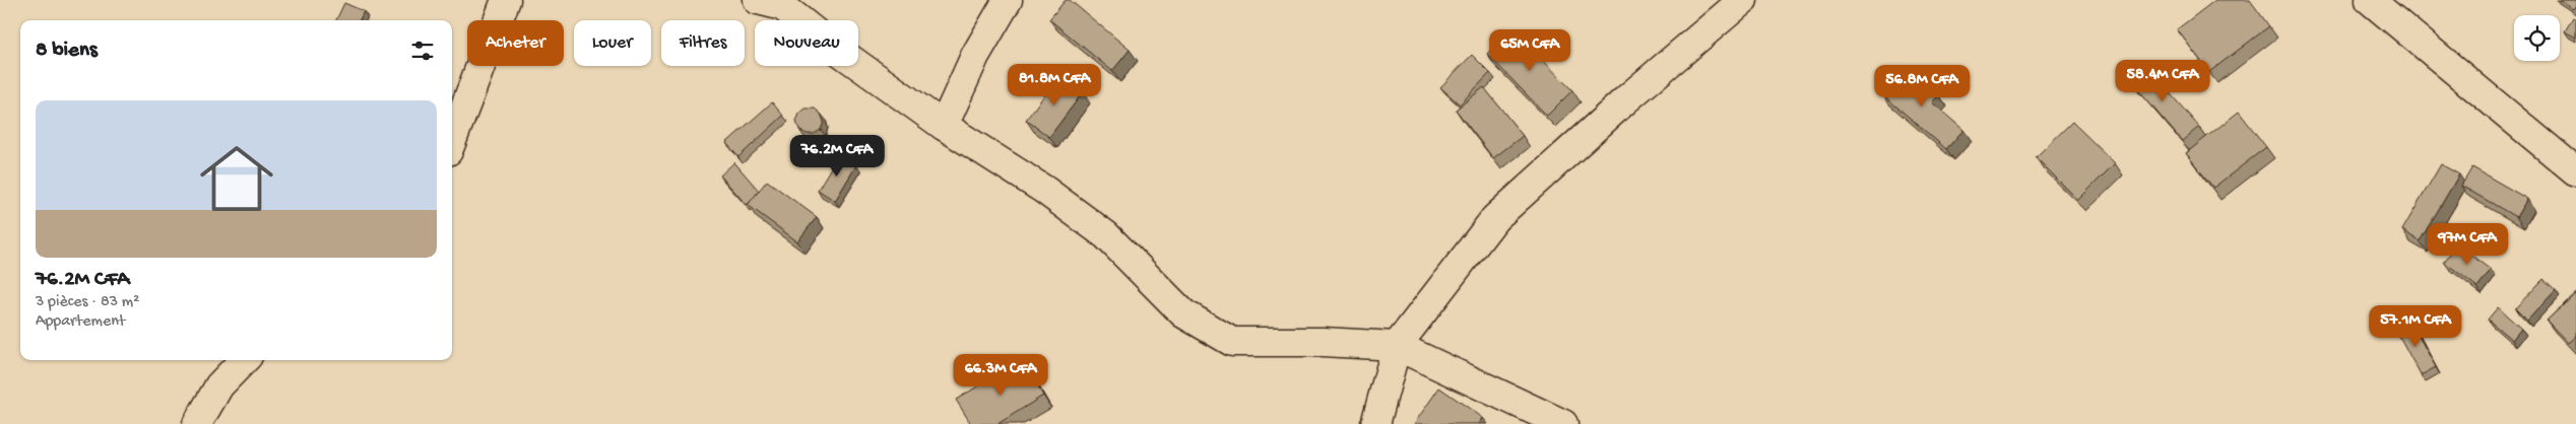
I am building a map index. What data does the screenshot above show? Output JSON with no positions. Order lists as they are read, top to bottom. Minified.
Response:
{"page":{"chip":["Acheter","Louer","Filtres","Nouveau"],"heading":"8 biens","price":["65M CFA","58.4M CFA","81.8M CFA","56.8M CFA","76.2M CFA","97M CFA","57.1M CFA","66.3M CFA"],"list":[{"name":"76.2M CFA","note":"3 pièces · 83 m² · Appartement"}]}}
